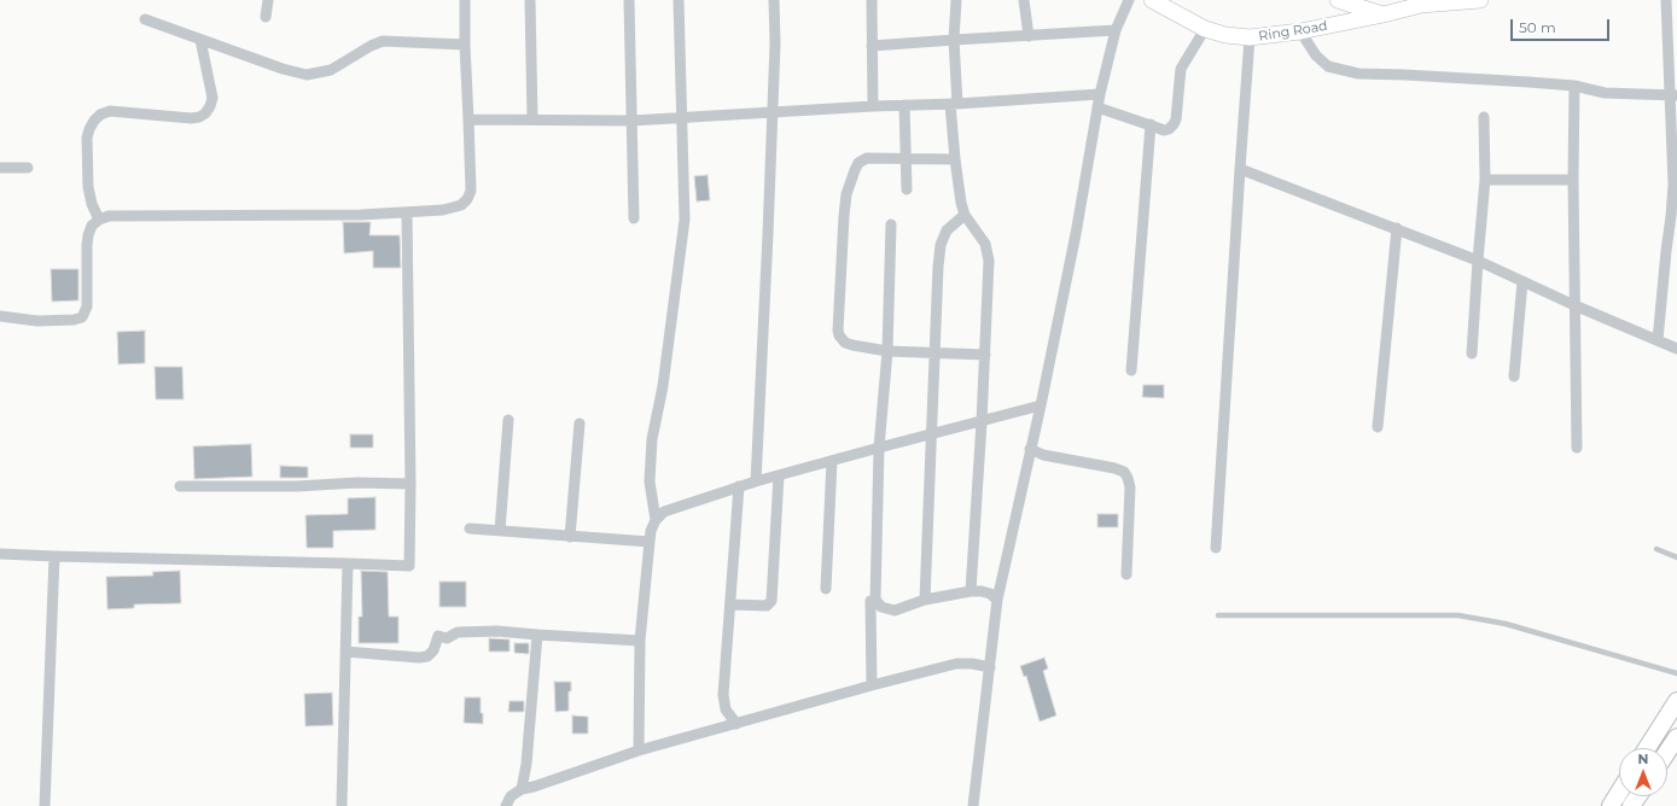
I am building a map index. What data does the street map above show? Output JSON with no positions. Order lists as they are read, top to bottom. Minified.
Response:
{"streets":{"main road":["Ring Road"]},"scale_bar":"50 m","north":"top"}
